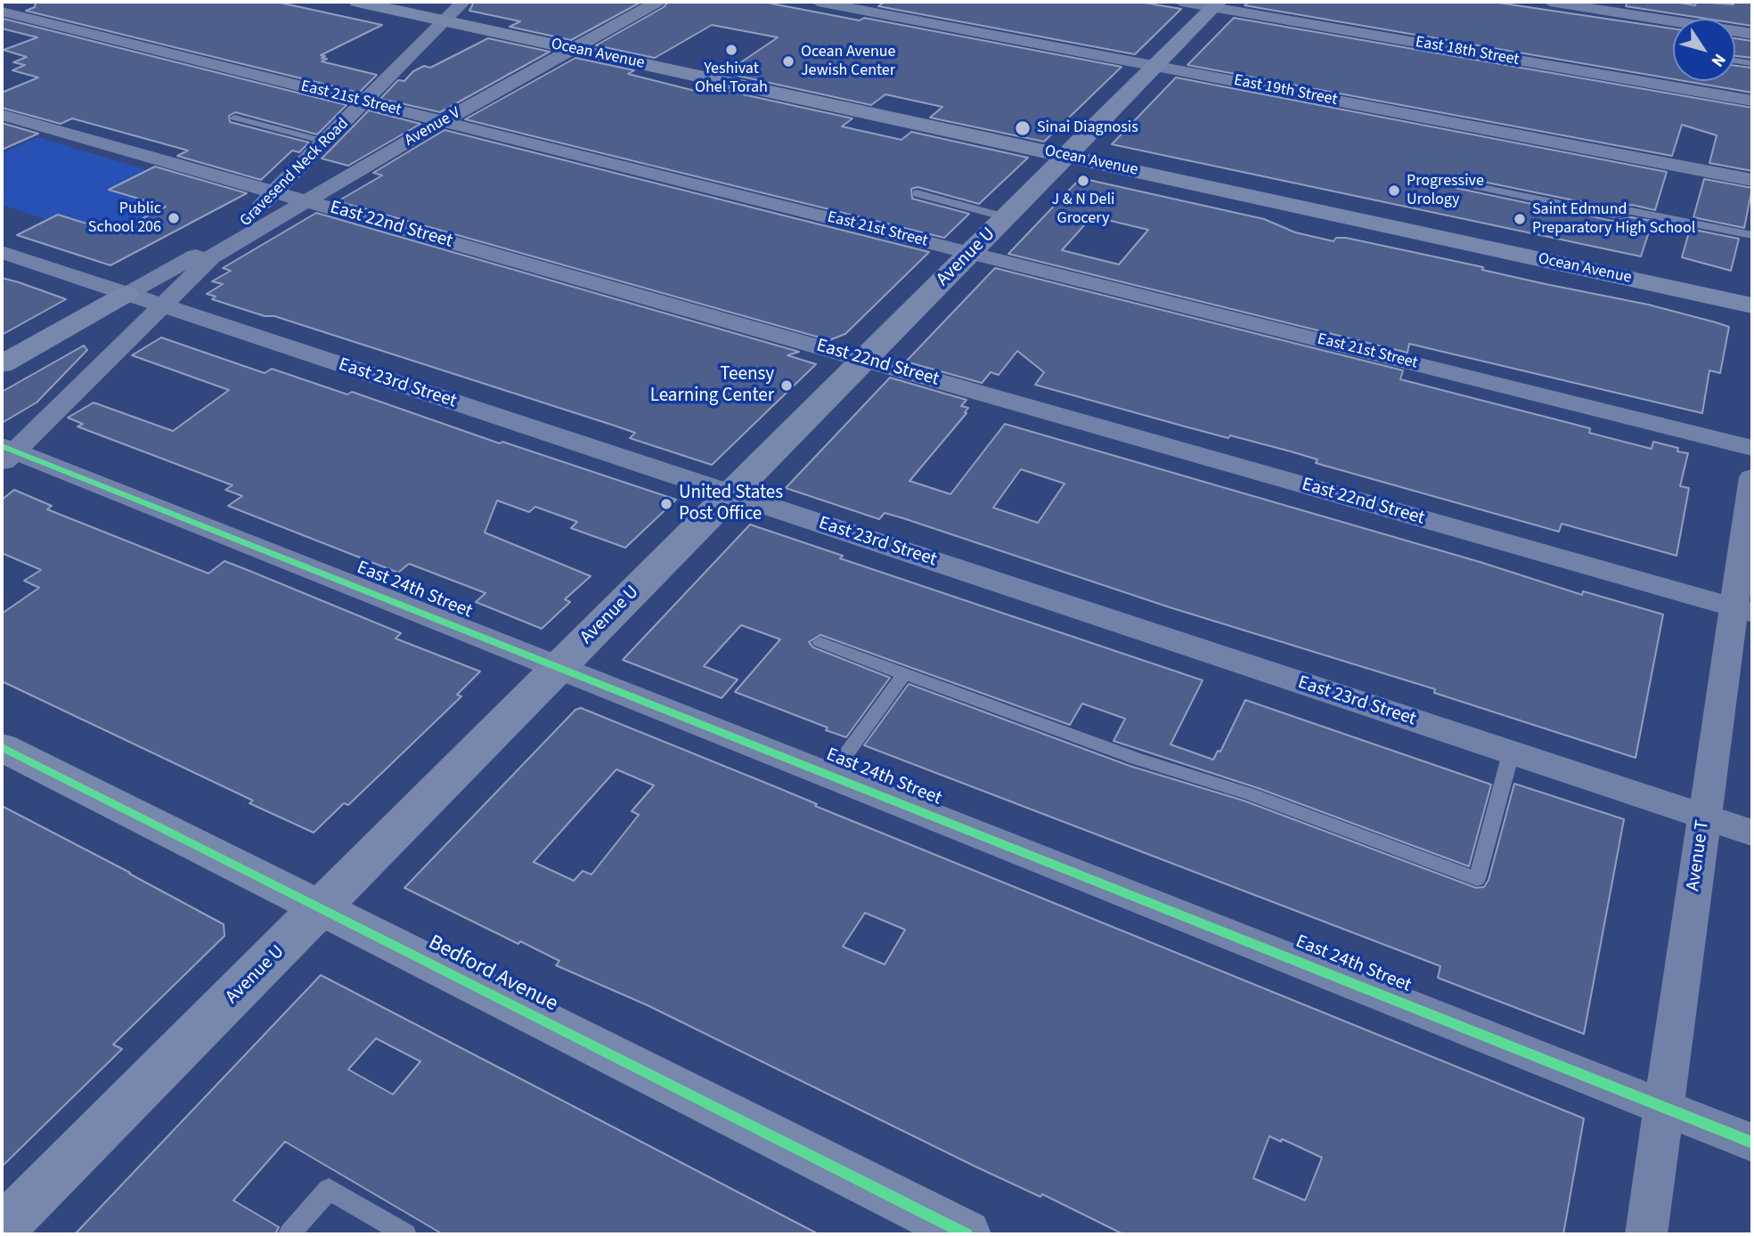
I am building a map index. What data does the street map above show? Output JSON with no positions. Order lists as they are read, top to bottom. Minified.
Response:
{"streets":{"main road":["Ocean Avenue","Avenue U","Bedford Avenue"],"street":["East 18th Street","East 19th Street","East 21st Street","Avenue V","Gravesend Neck Road","East 22nd Street","East 23rd Street","East 24th Street","Avenue T"]},"crossings":[["East 18th Street","Avenue U"],["Ocean Avenue","Avenue V"],["Ocean Avenue","Gravesend Neck Road"],["Ocean Avenue","Avenue U"],["East 19th Street","Avenue U"],["East 21st Street","Avenue V"],["East 21st Street","Gravesend Neck Road"],["East 21st Street","Avenue U"],["Avenue V","East 22nd Street"],["Avenue V","East 23rd Street"],["Gravesend Neck Road","East 22nd Street"],["Gravesend Neck Road","East 23rd Street"],["East 22nd Street","Avenue U"],["East 22nd Street","Avenue T"],["Avenue U","East 23rd Street"],["Avenue U","East 24th Street"],["Avenue U","Bedford Avenue"],["East 23rd Street","Avenue T"],["East 24th Street","Avenue T"]],"places":["Yeshivat Ohel Torah","Ocean Avenue Jewish Center","Sinai Diagnosis","J & N Deli Grocery","Progressive Urology","Public School 206","Saint Edmund Preparatory High School","Teensy Learning Center","United States Post Office"],"north":"bottom right"}
